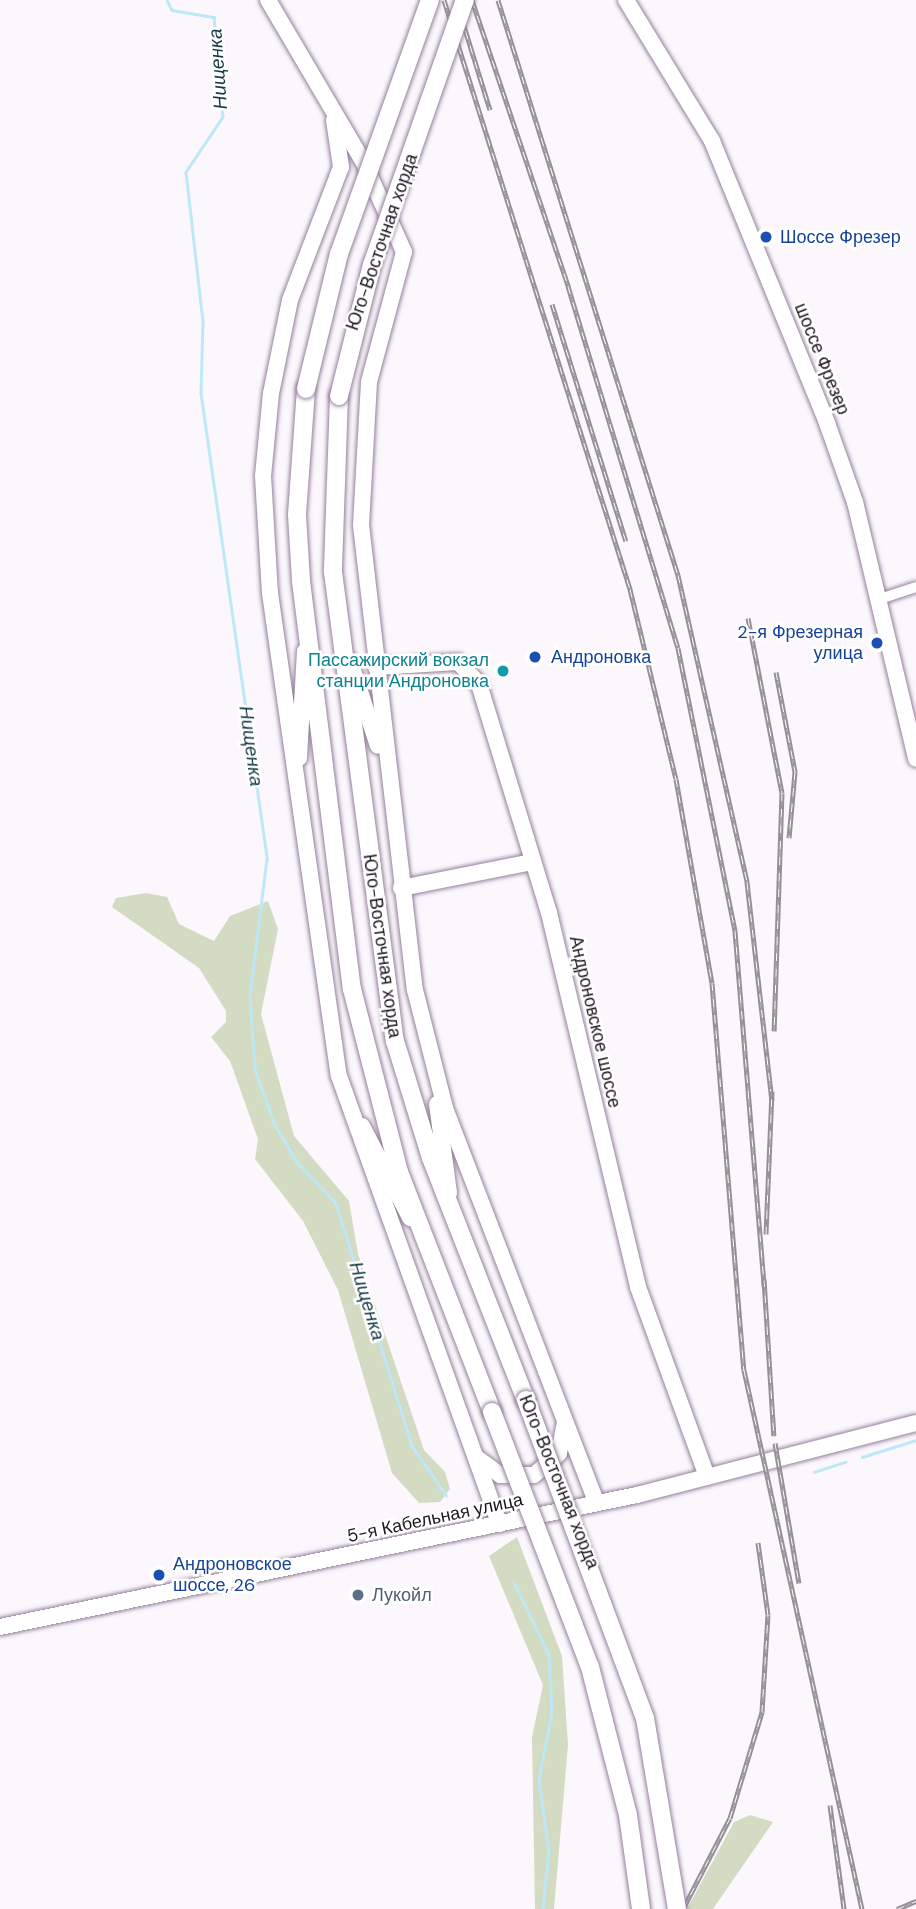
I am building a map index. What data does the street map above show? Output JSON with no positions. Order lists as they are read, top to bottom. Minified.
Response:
{"streets":{"main road":["Юго-Восточная хорда"],"street":["шоссе Фрезер","Андроновское шоссе","5-я Кабельная улица"]},"crossings":[["Андроновское шоссе","5-я Кабельная улица"]],"water":["Нищенка"],"places":["Шоссе Фрезер","2-я Фрезерная улица","Андроновка","Пассажирский вокзал станции Андроновка","Андроновское шоссе, 26","Лукойл"]}
